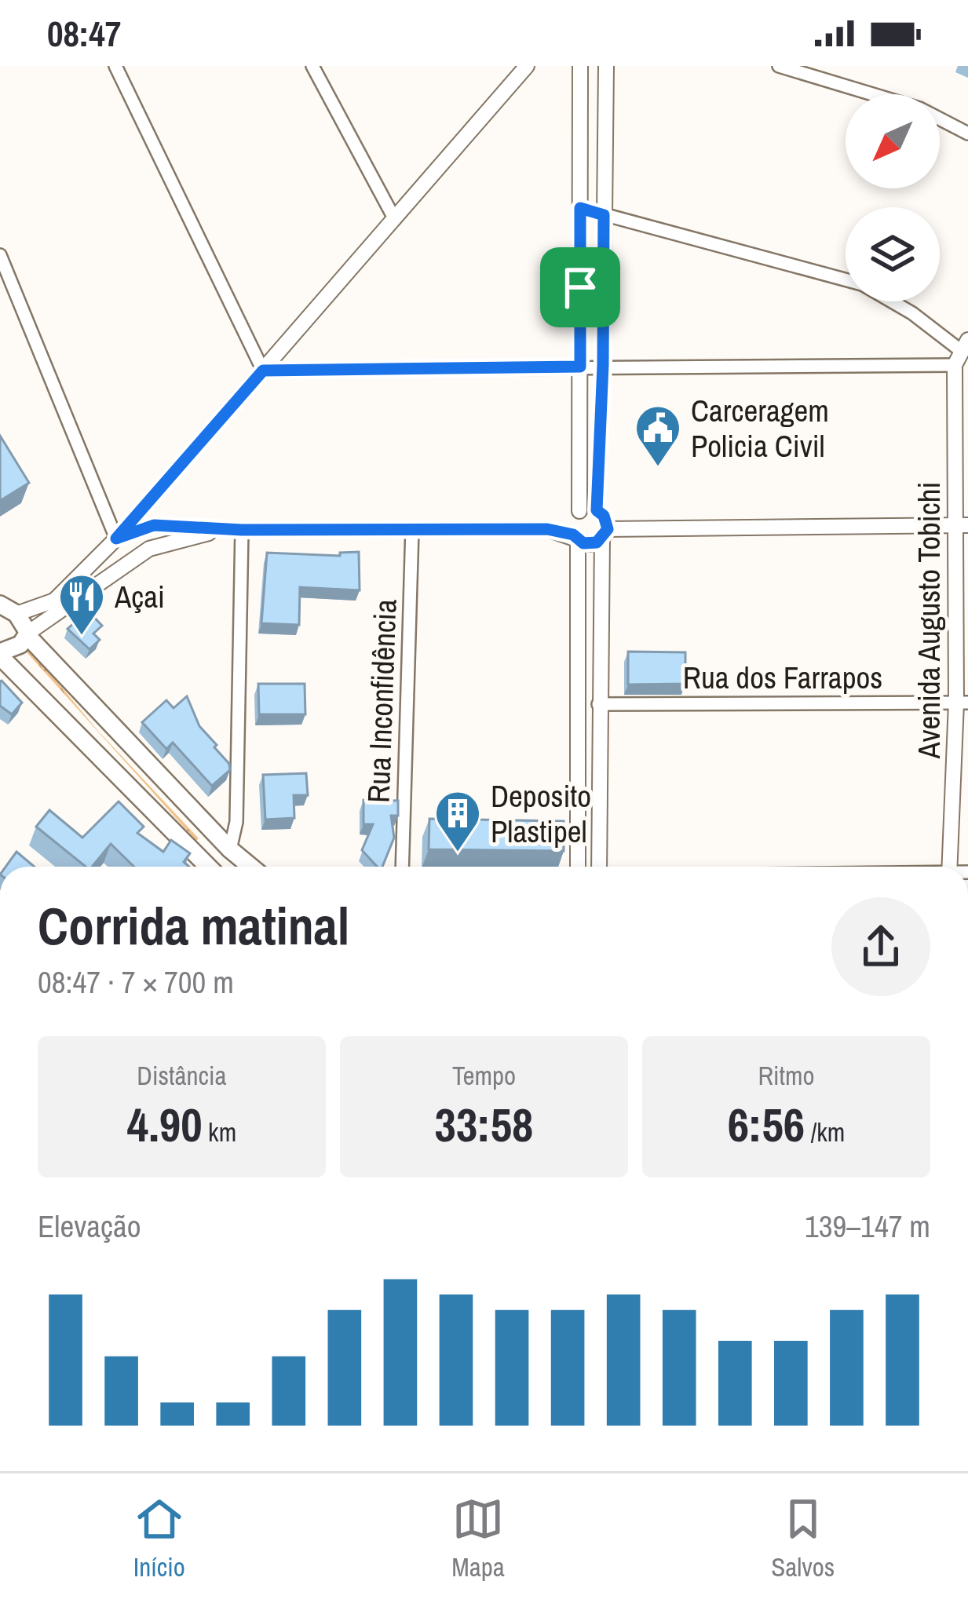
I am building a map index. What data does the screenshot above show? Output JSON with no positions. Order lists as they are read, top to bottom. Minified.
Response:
{"streets":{"street":["Avenida Augusto Tobichi","Rua dos Farrapos","Rua Inconfidência"]},"crossings":[["Avenida Augusto Tobichi","Rua dos Farrapos"]],"places":{"public building":["Carceragem Policia Civil"],"restaurant":["Açai"],"building":["Deposito Plastipel"]},"north":"bottom left","page":{"status":"08:47","heading":["Corrida matinal","08:47 · 7 × 700 m"],"stats":[["Distância","4.90 km"],["Tempo","33:58"],["Ritmo","6:56 /km"]],"chart":["Elevação","139–147 m"],"tabs":["Início","Mapa","Salvos"]}}
